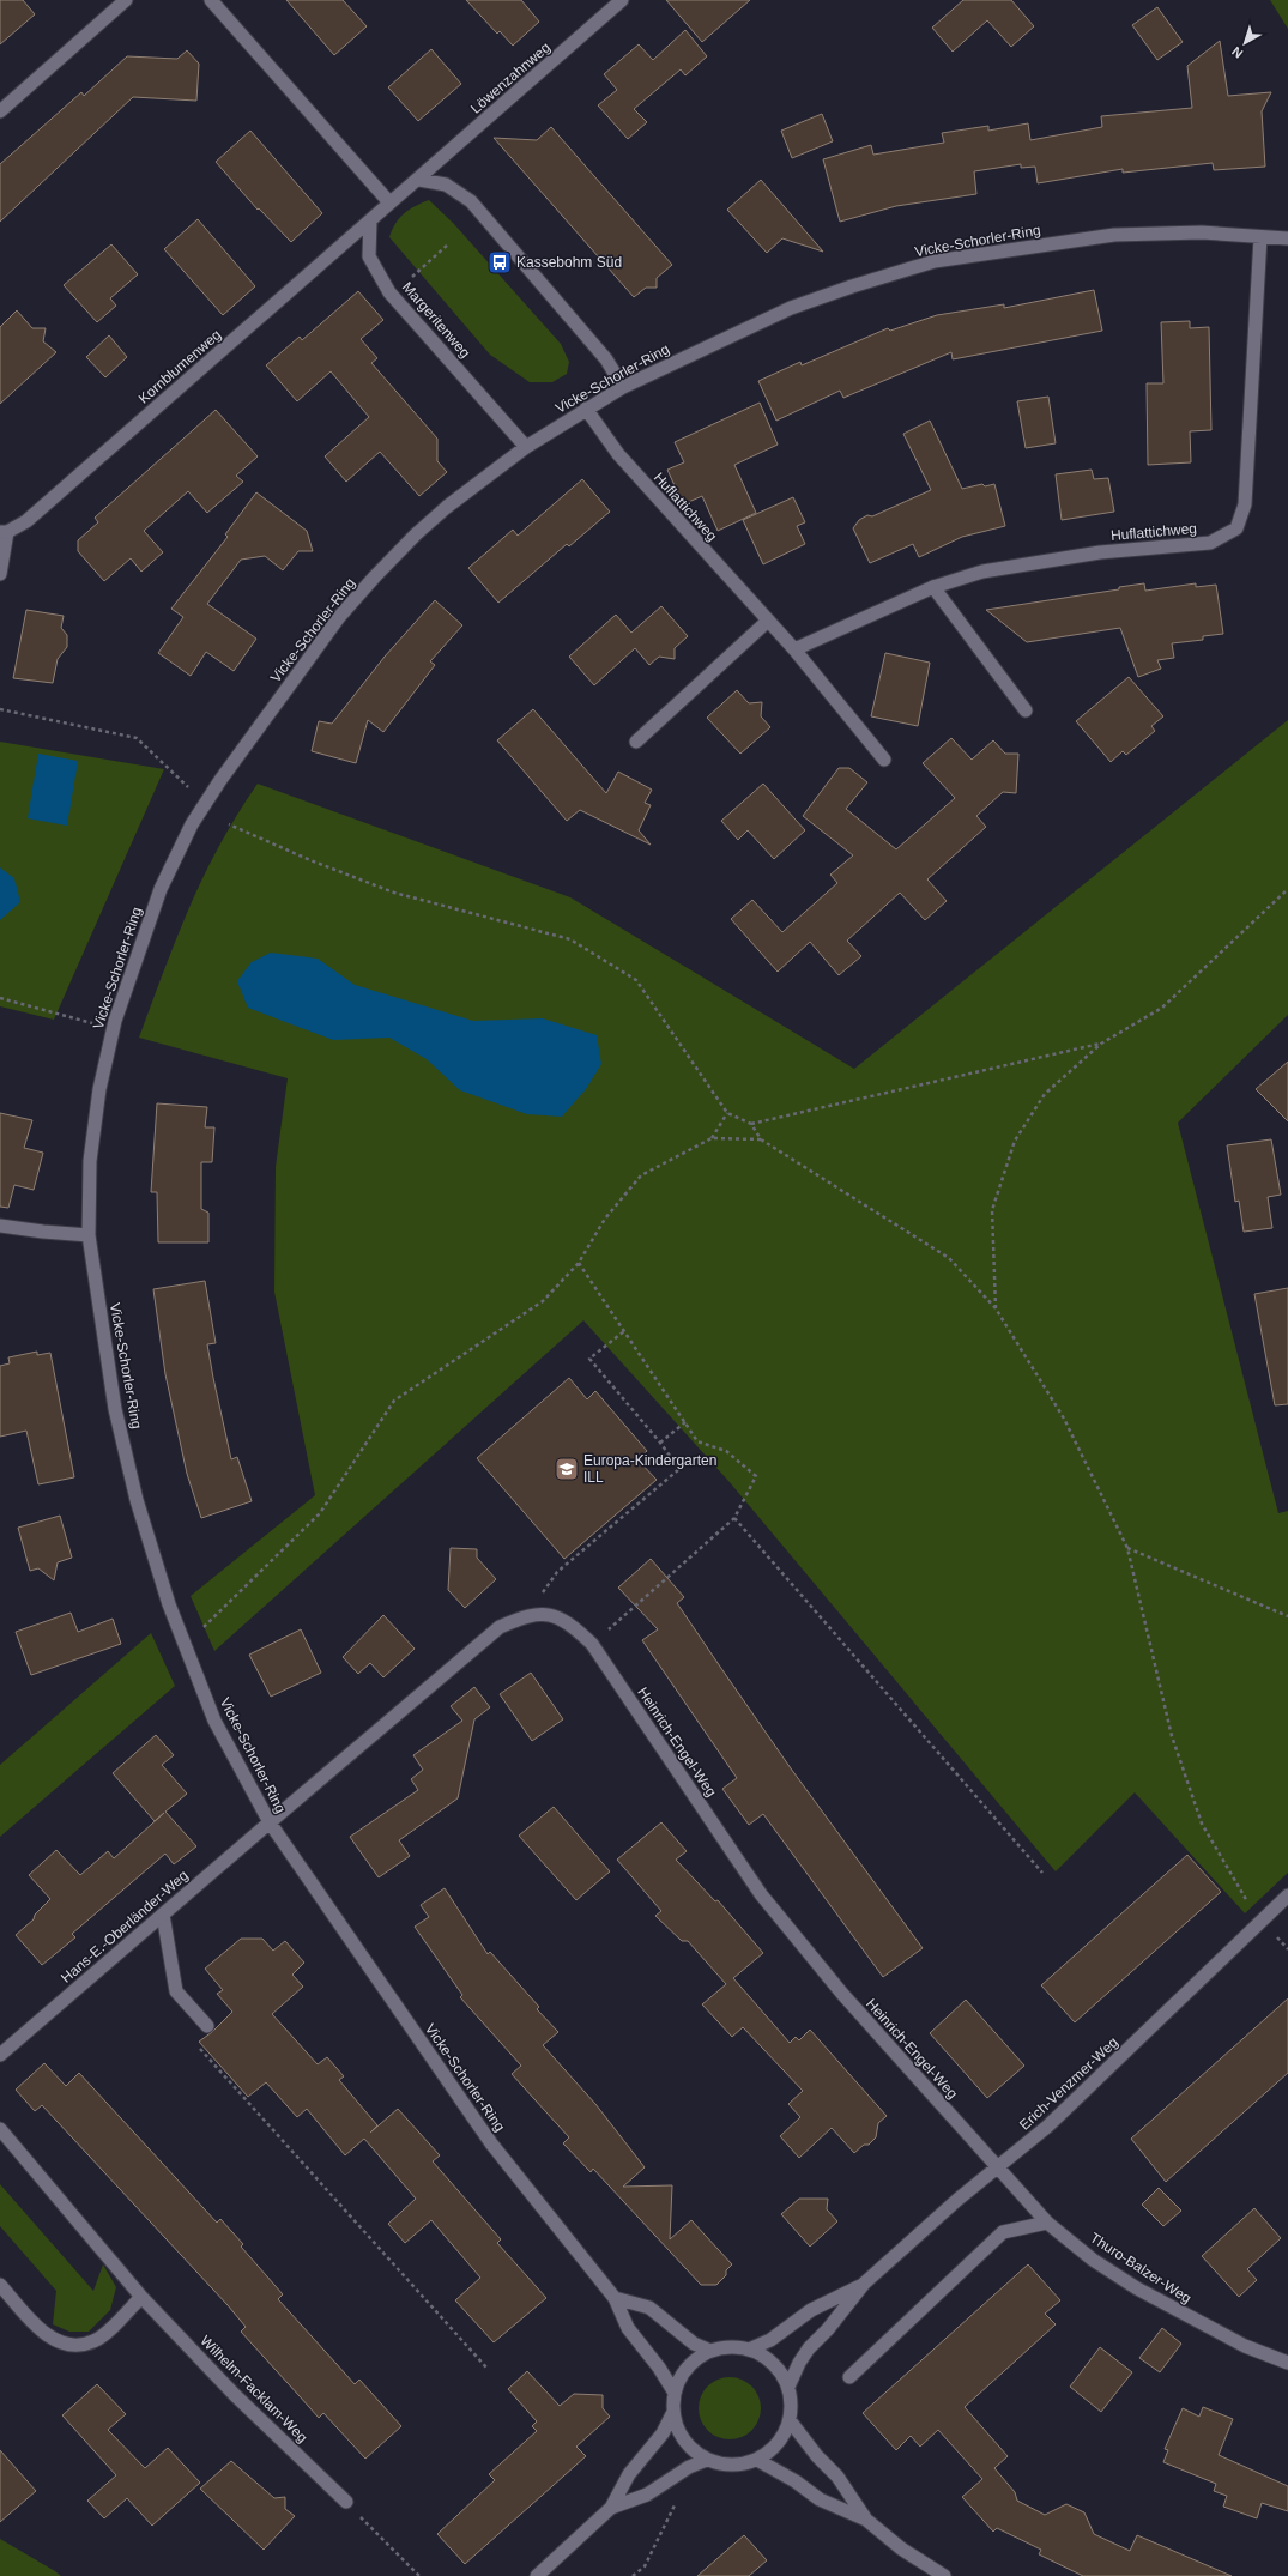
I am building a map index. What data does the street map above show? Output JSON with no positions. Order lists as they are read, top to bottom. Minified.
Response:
{"streets":{"street":["Löwenzahnweg","Vicke-Schorler-Ring","Margeritenweg","Kornblumenweg","Huflattichweg","Heinrich-Engel-Weg","Hans-E.-Oberländer-Weg","Erich-Venzmer-Weg","Thuro-Balzer-Weg","Wilhelm-Facklam-Weg"]},"crossings":[["Vicke-Schorler-Ring","Margeritenweg"],["Vicke-Schorler-Ring","Huflattichweg"],["Vicke-Schorler-Ring","Heinrich-Engel-Weg"],["Vicke-Schorler-Ring","Hans-E.-Oberländer-Weg"],["Vicke-Schorler-Ring","Erich-Venzmer-Weg"],["Margeritenweg","Kornblumenweg"],["Heinrich-Engel-Weg","Hans-E.-Oberländer-Weg"],["Heinrich-Engel-Weg","Erich-Venzmer-Weg"],["Heinrich-Engel-Weg","Thuro-Balzer-Weg"],["Erich-Venzmer-Weg","Thuro-Balzer-Weg"]],"places":{"bus stop":["Kassebohm Süd"],"school or university":["Europa-Kindergarten ILL"]},"north":"bottom left"}
